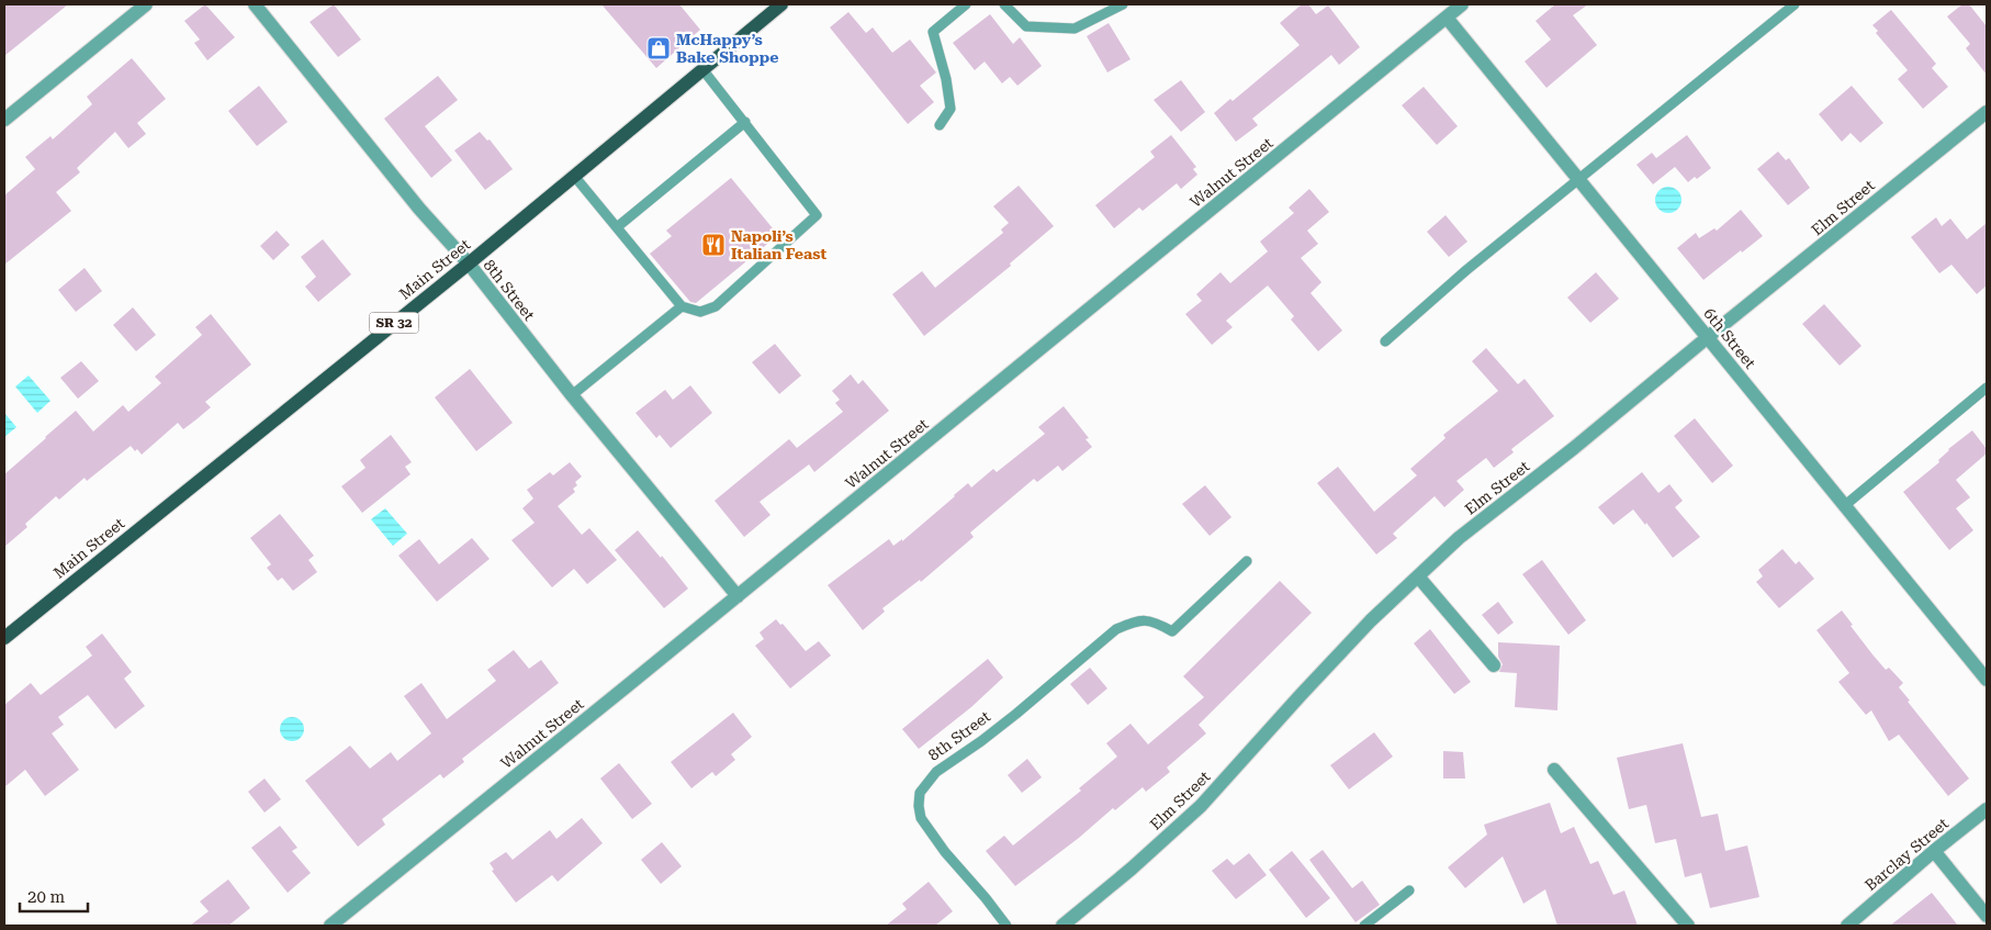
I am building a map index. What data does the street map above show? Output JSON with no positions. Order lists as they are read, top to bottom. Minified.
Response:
{"streets":{"main road":["Main Street","SR 32"],"street":["Walnut Street","Elm Street","8th Street","6th Street","Barclay Street"]},"crossings":[["Walnut Street","8th Street"],["Walnut Street","6th Street"],["Elm Street","6th Street"],["Main Street","8th Street"]],"places":{"shop":["McHappy’s Bake Shoppe"],"restaurant":["Napoli’s Italian Feast"]},"scale_bar":"20 m"}
